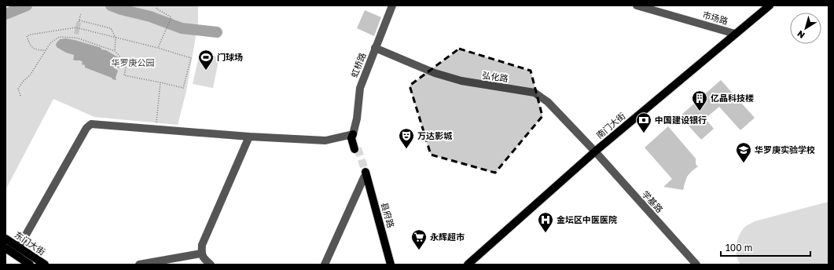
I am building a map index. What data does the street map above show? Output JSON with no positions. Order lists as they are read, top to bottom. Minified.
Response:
{"streets":{"main road":["南门大街","县府路","东门大街"],"street":["市场路","虹桥路","弘化路","学基路"]},"crossings":[["市场路","南门大街"],["虹桥路","弘化路"],["弘化路","南门大街"],["弘化路","学基路"],["南门大街","学基路"]],"parks":["华罗庚公园"],"places":{"sports":["门球场"],"building":["亿晶科技楼"],"bank":["中国建设银行"],"theatre":["万达影城"],"school or university":["华罗庚实验学校"],"hospital":["金坛区中医医院"],"supermarket":["永辉超市"]},"scale_bar":"100 m","north":"bottom left"}
